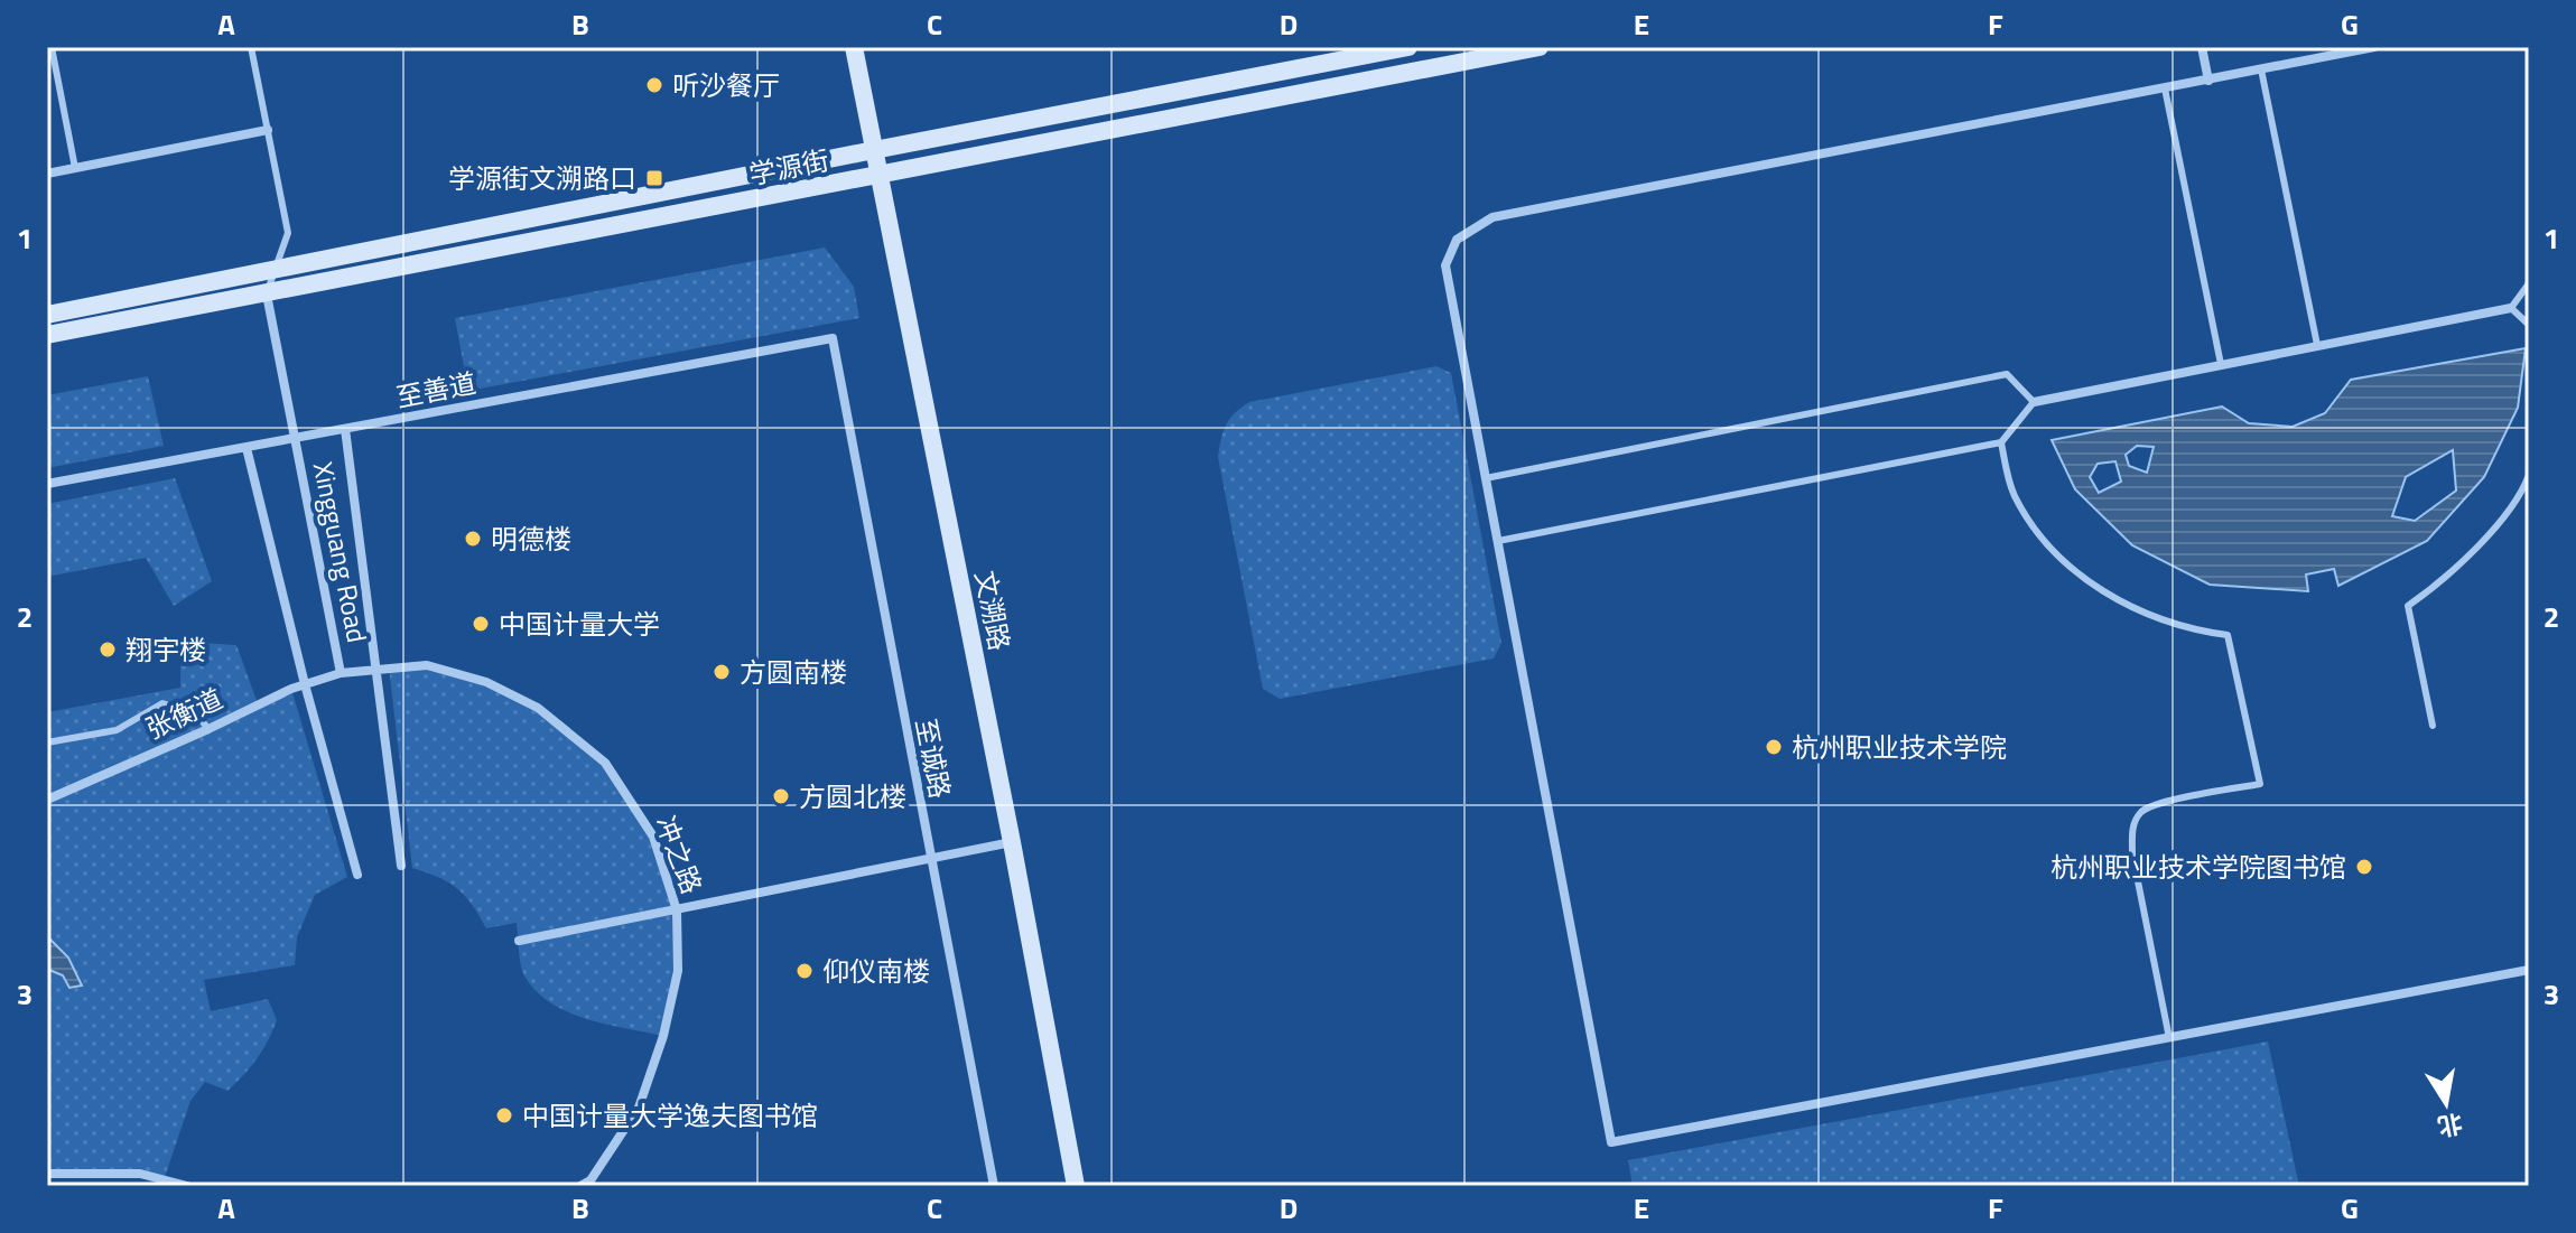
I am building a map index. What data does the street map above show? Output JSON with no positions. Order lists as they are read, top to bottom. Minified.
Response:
{"streets":{"main road":["学源街","文溯路"],"street":["至善道","Xingguang Road","张衡道","至诚路","冲之路"]},"crossings":[["学源街","Xingguang Road"],["学源街","文溯路"],["至善道","Xingguang Road"],["至善道","至诚路"],["Xingguang Road","张衡道"],["Xingguang Road","冲之路"],["张衡道","冲之路"]],"places":{"other":["听沙餐厅","明德楼","中国计量大学","翔宇楼","方圆南楼","杭州职业技术学院","方圆北楼","杭州职业技术学院图书馆","仰仪南楼","中国计量大学逸夫图书馆"],"transit":["学源街文溯路口"]},"north":"bottom","grid":{"columns":["A","B","C","D","E","F","G"],"rows":["1","2","3"]}}
